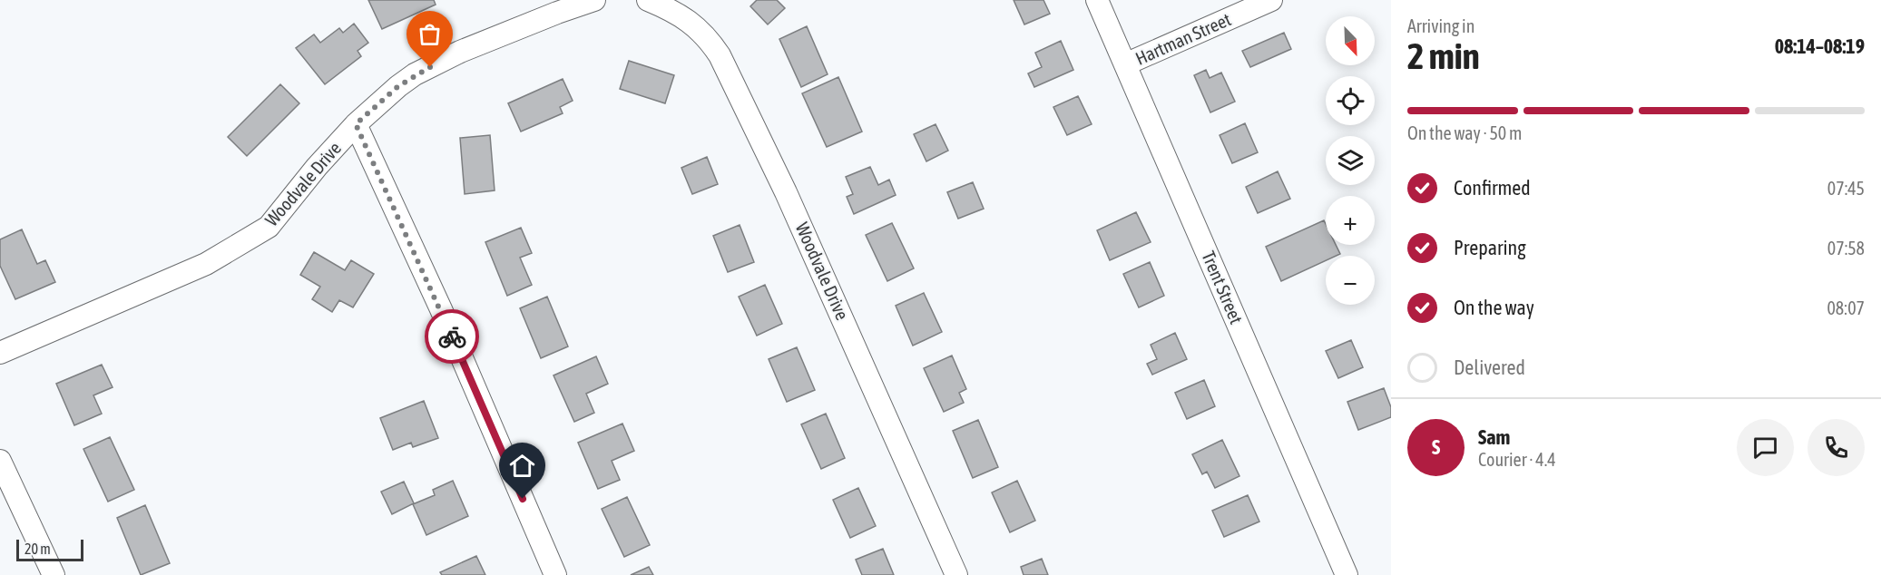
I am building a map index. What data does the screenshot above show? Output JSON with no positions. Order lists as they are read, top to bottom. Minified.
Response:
{"streets":{"street":["Hartman Street","Woodvale Drive","Trent Street"]},"crossings":[["Hartman Street","Trent Street"]],"scale_bar":"20 m","north":"bottom right","page":{"heading":["2 min","Arriving in","08:14–08:19"],"panel":["Sam","Courier · 4.4"],"map_buttons":["+","−"],"bar":"On the way · 50 m","list":[["Confirmed","07:45"],["Preparing","07:58"],["On the way","08:07"],"Delivered"],"round":"S","scale":"20 m"}}
